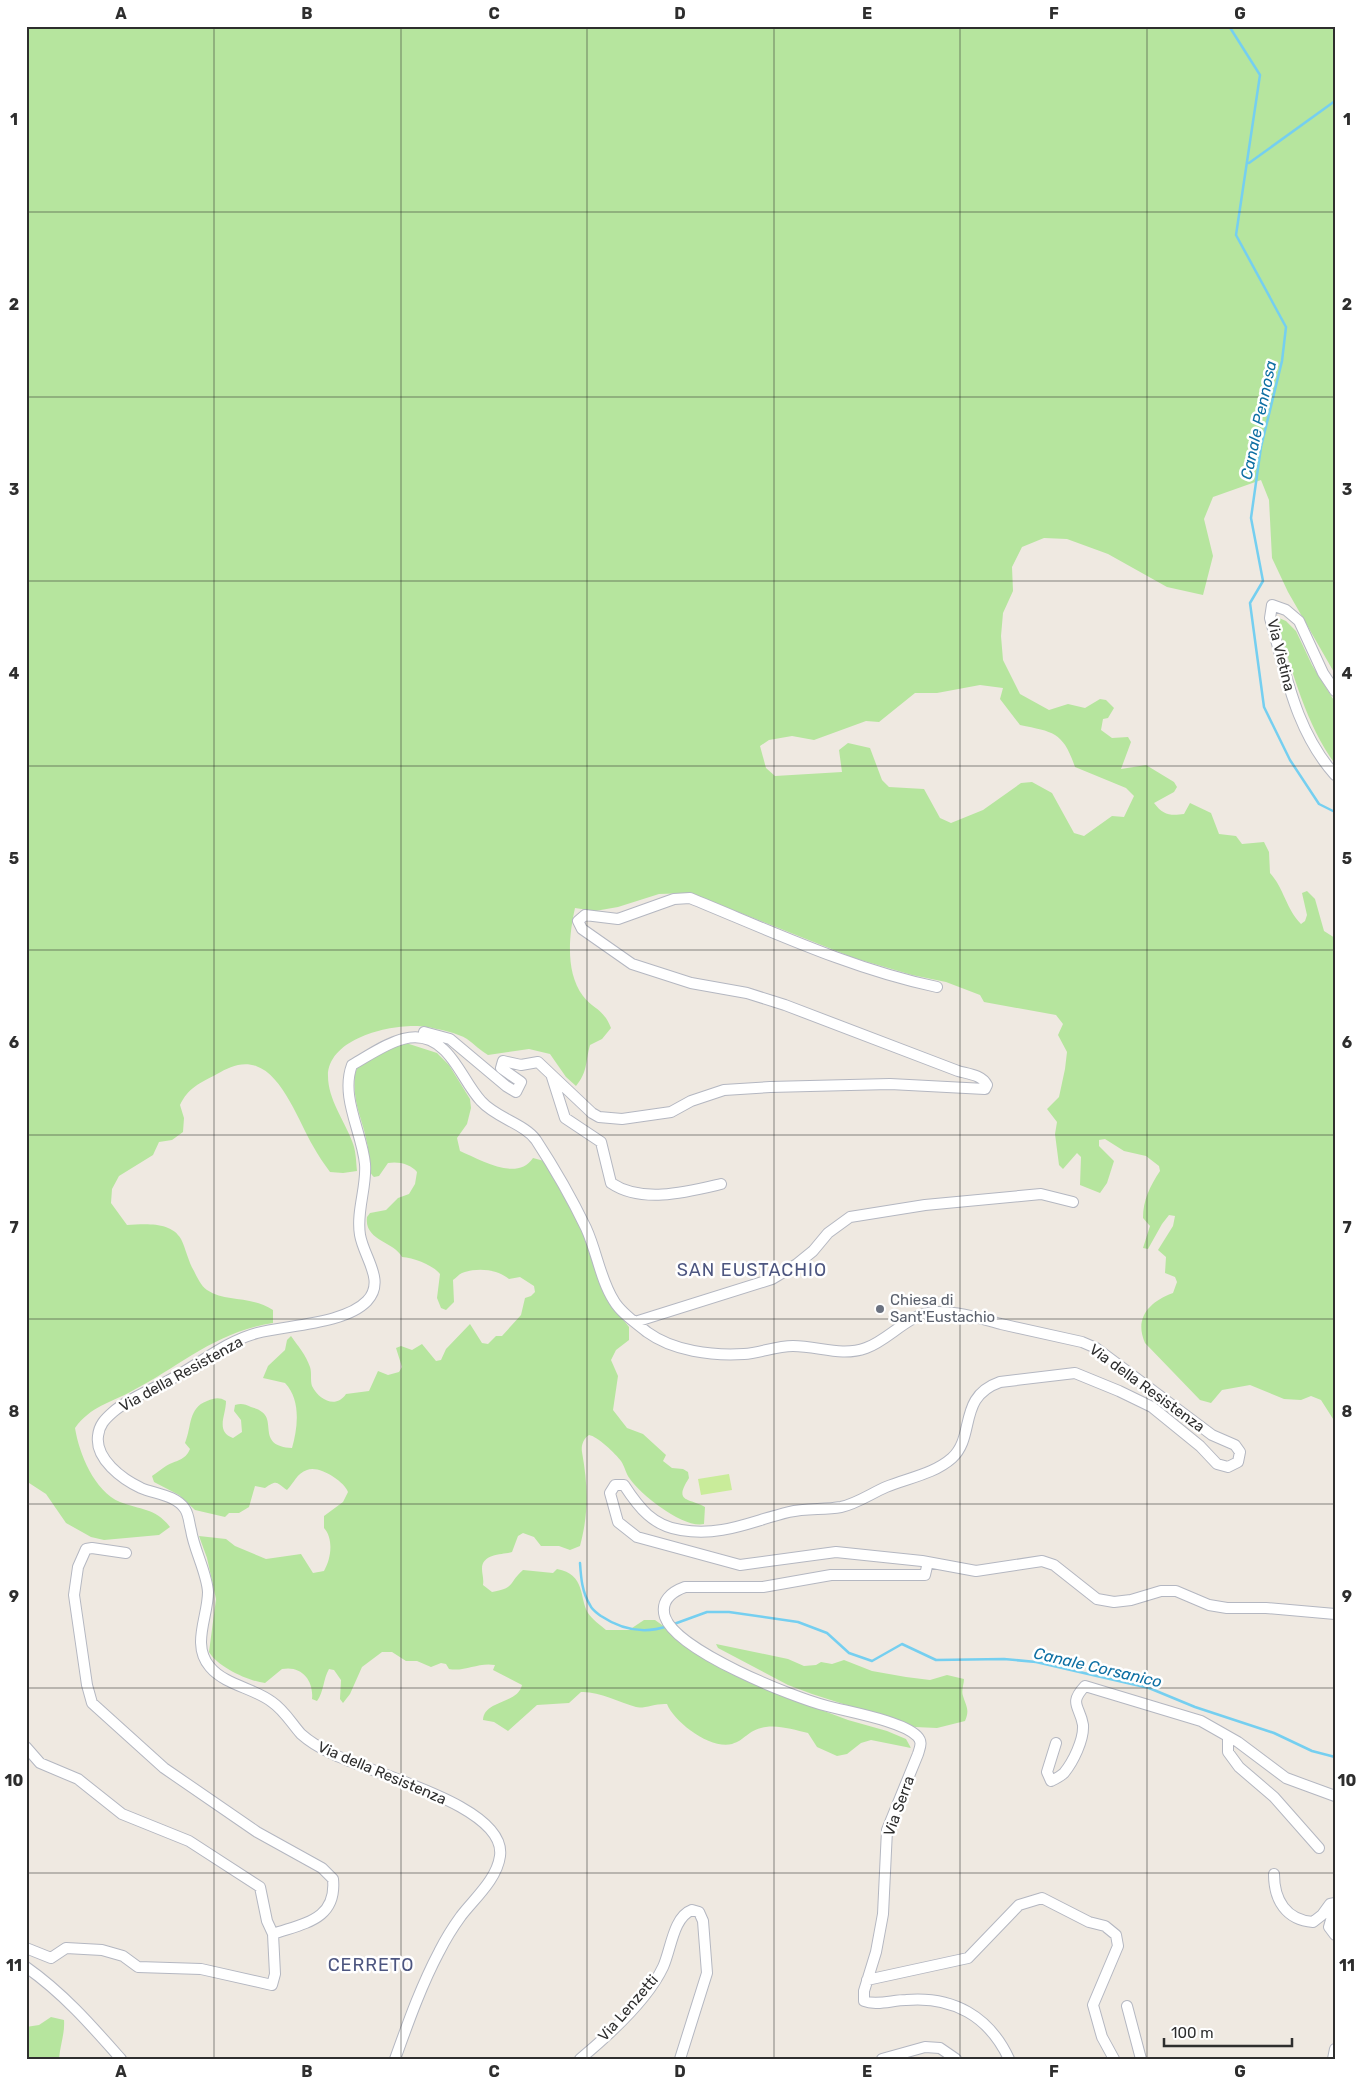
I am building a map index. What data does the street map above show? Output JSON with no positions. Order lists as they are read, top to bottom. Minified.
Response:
{"streets":{"street":["Via Vietina","Via della Resistenza","Via Serra","Via Lenzetti"]},"crossings":[["Via della Resistenza","Via Serra"]],"districts":["SAN EUSTACHIO","CERRETO"],"water":["Canale Pennosa","Canale Corsanico"],"places":["Chiesa di Sant'Eustachio"],"scale_bar":"100 m","grid":{"columns":["A","B","C","D","E","F","G"],"rows":["1","2","3","4","5","6","7","8","9","10","11"]}}
